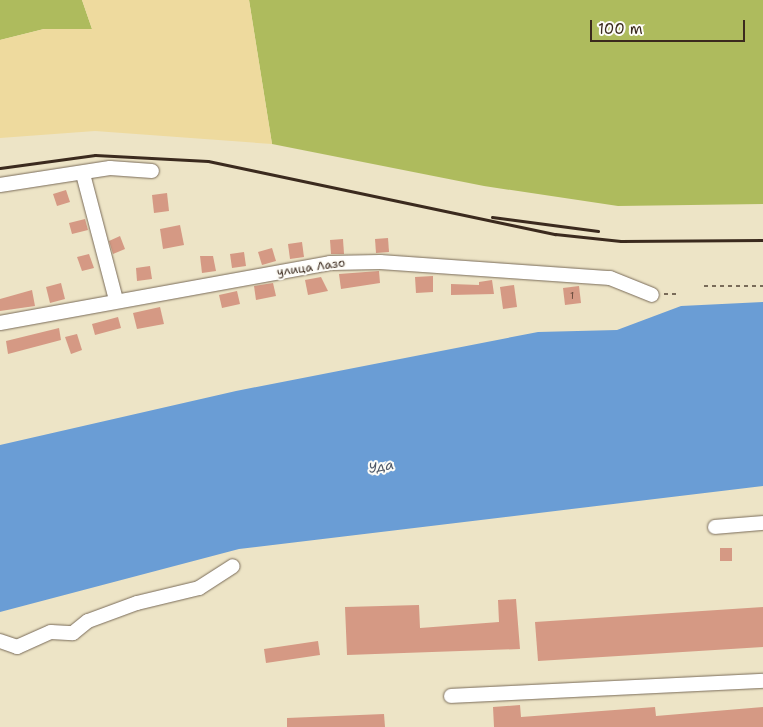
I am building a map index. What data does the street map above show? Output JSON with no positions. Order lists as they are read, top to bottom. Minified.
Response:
{"streets":{"street":["улица Лазо"]},"water":["Уда"],"house_numbers":["1"],"scale_bar":"100 m"}
